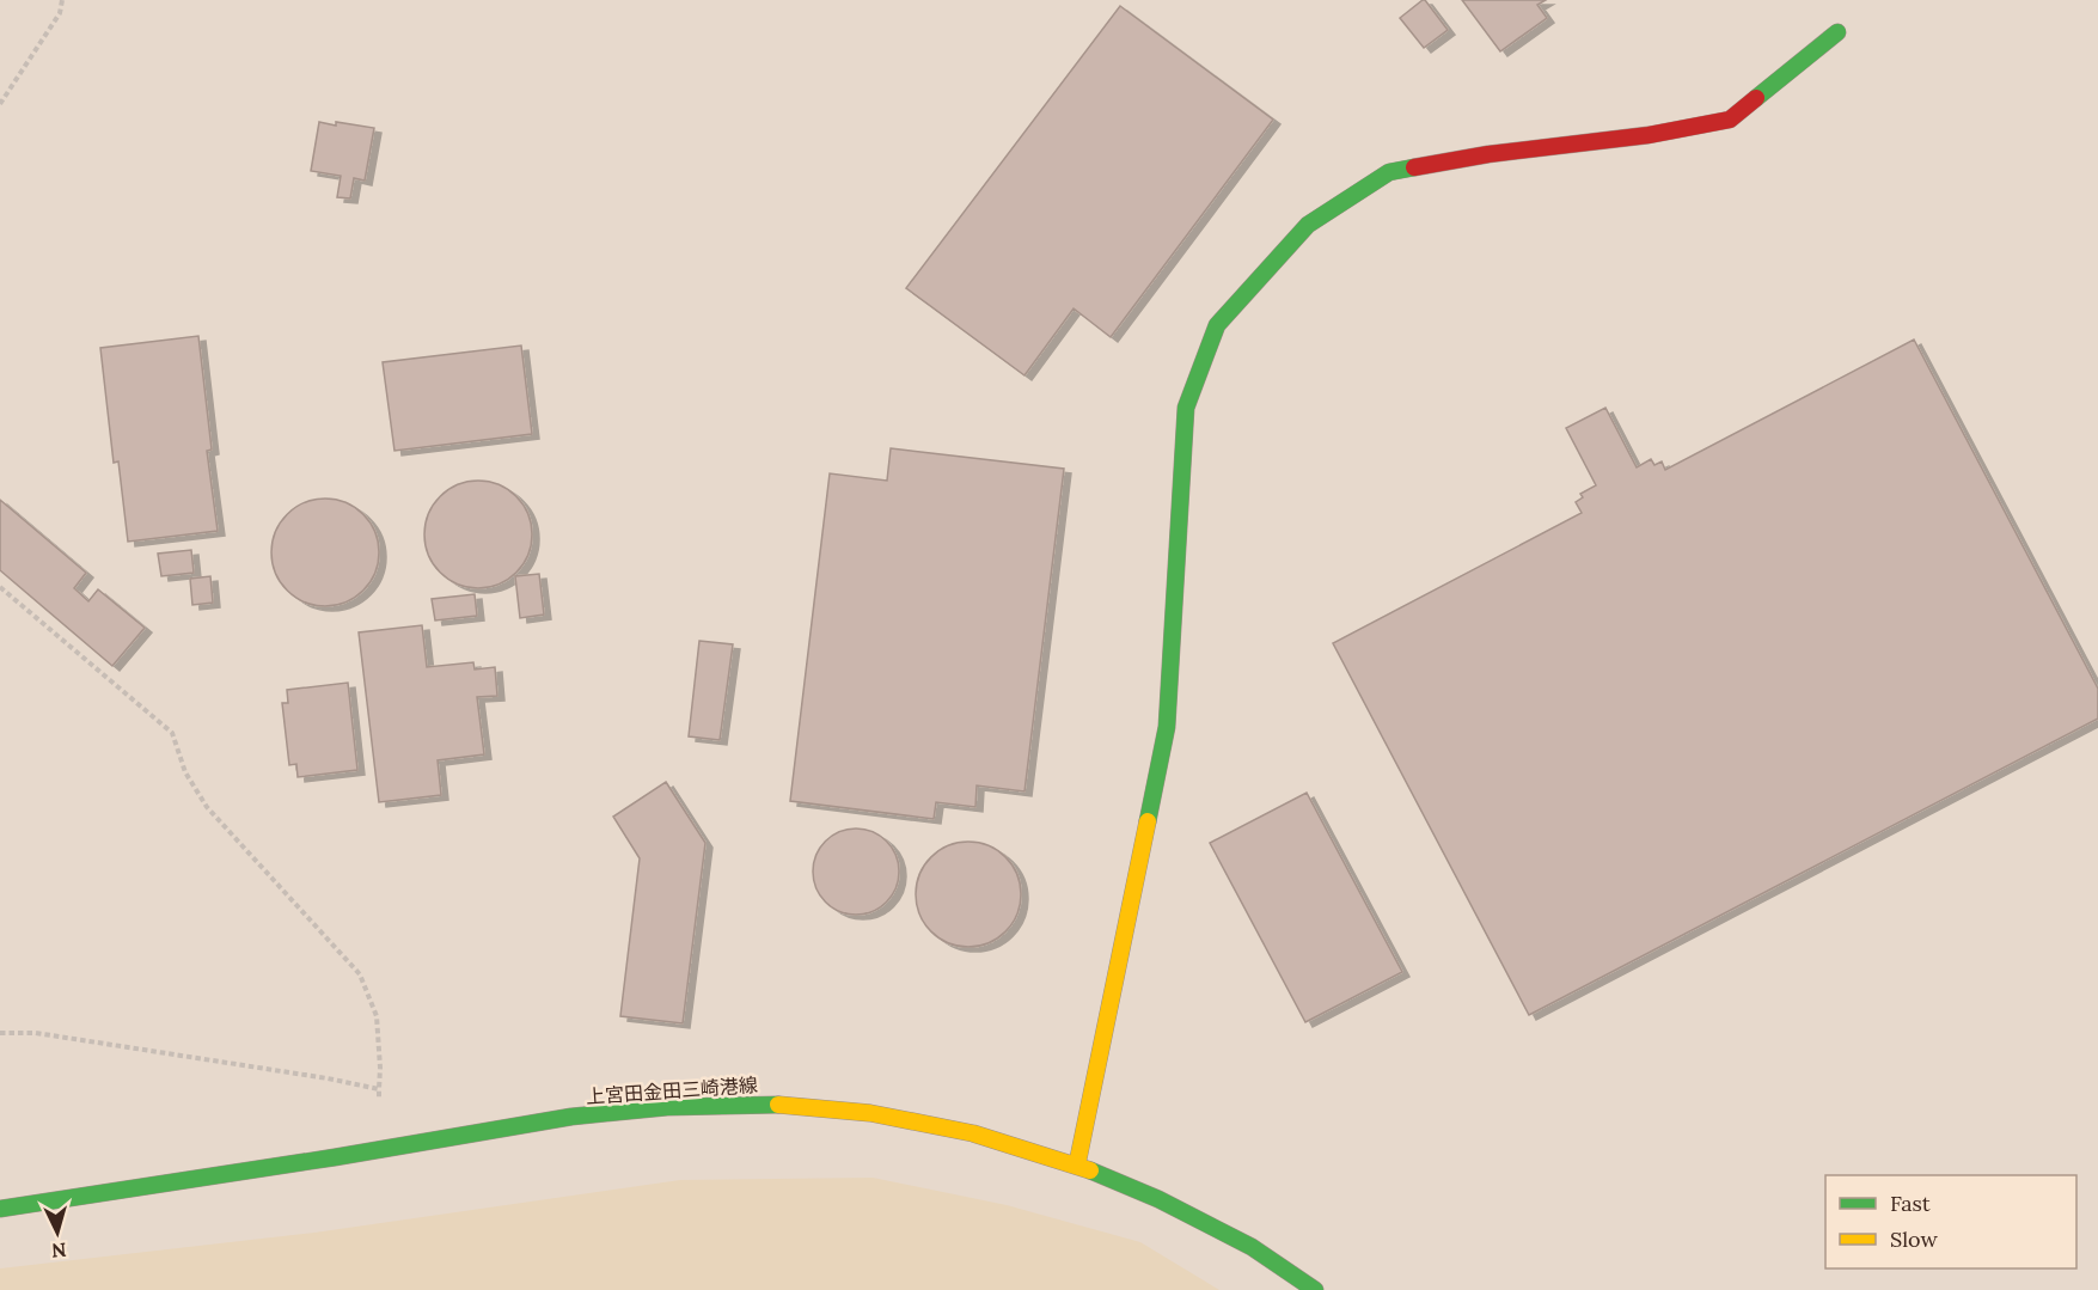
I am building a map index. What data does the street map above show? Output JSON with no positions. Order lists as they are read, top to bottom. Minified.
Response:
{"streets":{"street":["上宮田金田三崎港線"]},"legend":["Fast","Slow"],"north":"bottom"}
